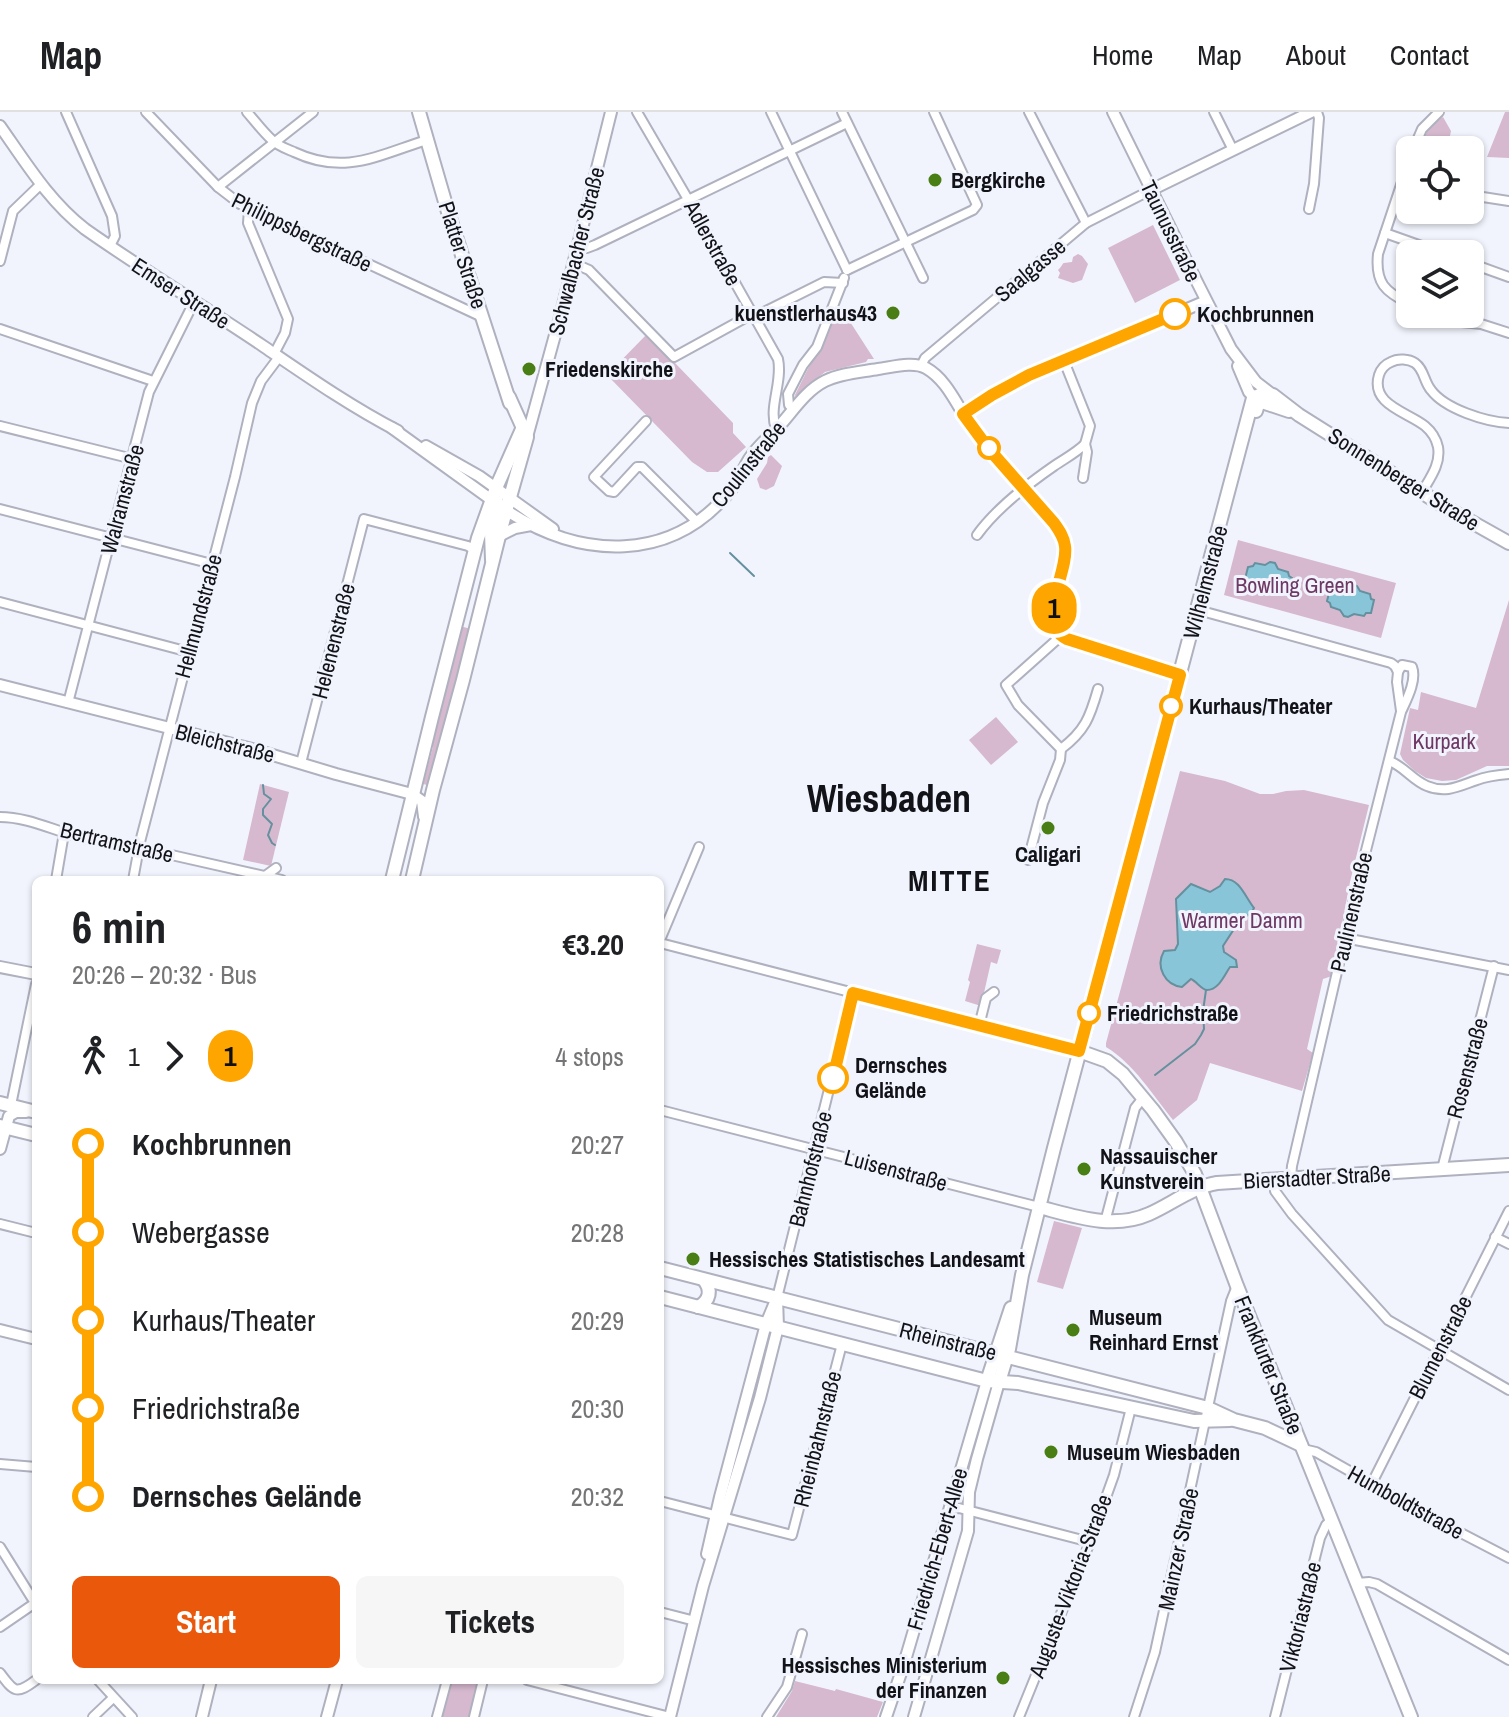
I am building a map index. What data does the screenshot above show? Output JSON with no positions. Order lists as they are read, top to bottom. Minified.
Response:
{"streets":{"main road":["Schwalbacher Straße","Platter Straße","Sonnenberger Straße","Wilhelmstraße","Bierstadter Straße","Rheinstraße","Frankfurter Straße"],"street":["Taunusstraße","Philippsbergstraße","Adlerstraße","Saalgasse","Emser Straße","Coulinstraße","Walramstraße","Hellmundstraße","Helenenstraße","Bleichstraße","Bertramstraße","Paulinenstraße","Rosenstraße","Bahnhofstraße","Luisenstraße","Blumenstraße","Rheinbahnstraße","Humboldtstraße","Friedrich-Ebert-Allee","Mainzer Straße","Auguste-Viktoria-Straße","Viktoriastraße"]},"crossings":[["Taunusstraße","Saalgasse"],["Taunusstraße","Sonnenberger Straße"],["Taunusstraße","Wilhelmstraße"],["Philippsbergstraße","Platter Straße"],["Philippsbergstraße","Hellmundstraße"],["Adlerstraße","Coulinstraße"],["Schwalbacher Straße","Platter Straße"],["Schwalbacher Straße","Emser Straße"],["Schwalbacher Straße","Coulinstraße"],["Schwalbacher Straße","Helenenstraße"],["Schwalbacher Straße","Bleichstraße"],["Saalgasse","Coulinstraße"],["Emser Straße","Coulinstraße"],["Emser Straße","Walramstraße"],["Emser Straße","Hellmundstraße"],["Sonnenberger Straße","Wilhelmstraße"],["Walramstraße","Bleichstraße"],["Wilhelmstraße","Luisenstraße"],["Wilhelmstraße","Bierstadter Straße"],["Wilhelmstraße","Rheinstraße"],["Wilhelmstraße","Frankfurter Straße"],["Wilhelmstraße","Friedrich-Ebert-Allee"],["Hellmundstraße","Bleichstraße"],["Hellmundstraße","Bertramstraße"],["Helenenstraße","Bleichstraße"],["Paulinenstraße","Bierstadter Straße"],["Rosenstraße","Bierstadter Straße"],["Bahnhofstraße","Luisenstraße"],["Bahnhofstraße","Rheinstraße"],["Bahnhofstraße","Rheinbahnstraße"],["Luisenstraße","Bierstadter Straße"],["Bierstadter Straße","Frankfurter Straße"],["Rheinstraße","Rheinbahnstraße"],["Rheinstraße","Friedrich-Ebert-Allee"],["Rheinstraße","Mainzer Straße"],["Rheinstraße","Auguste-Viktoria-Straße"],["Blumenstraße","Humboldtstraße"],["Frankfurter Straße","Humboldtstraße"],["Frankfurter Straße","Mainzer Straße"],["Frankfurter Straße","Viktoriastraße"]],"districts":["Wiesbaden","MITTE"],"parks":["Bowling Green","Kurpark","Warmer Damm"],"places":["Bergkirche","kuenstlerhaus43","Kochbrunnen","Friedenskirche","Kurhaus/Theater","Caligari","Friedrichstraße","Dernsches Gelände","Nassauischer Kunstverein","Hessisches Statistisches Landesamt","Museum Reinhard Ernst","Museum Wiesbaden","Hessisches Ministerium der Finanzen"],"lines":["bus line 1"],"page":{"header":"Map","nav":["Home","Map","About","Contact"],"on_map":"1","heading":["6 min","20:26 – 20:32 · Bus","€3.20"],"legs":["1","1","4 stops"],"list":[{"name":"Kochbrunnen","value":"20:27"},{"name":"Webergasse","value":"20:28"},{"name":"Kurhaus/Theater","value":"20:29"},{"name":"Friedrichstraße","value":"20:30"},{"name":"Dernsches Gelände","value":"20:32"}],"buttons":["Start","Tickets"]}}
